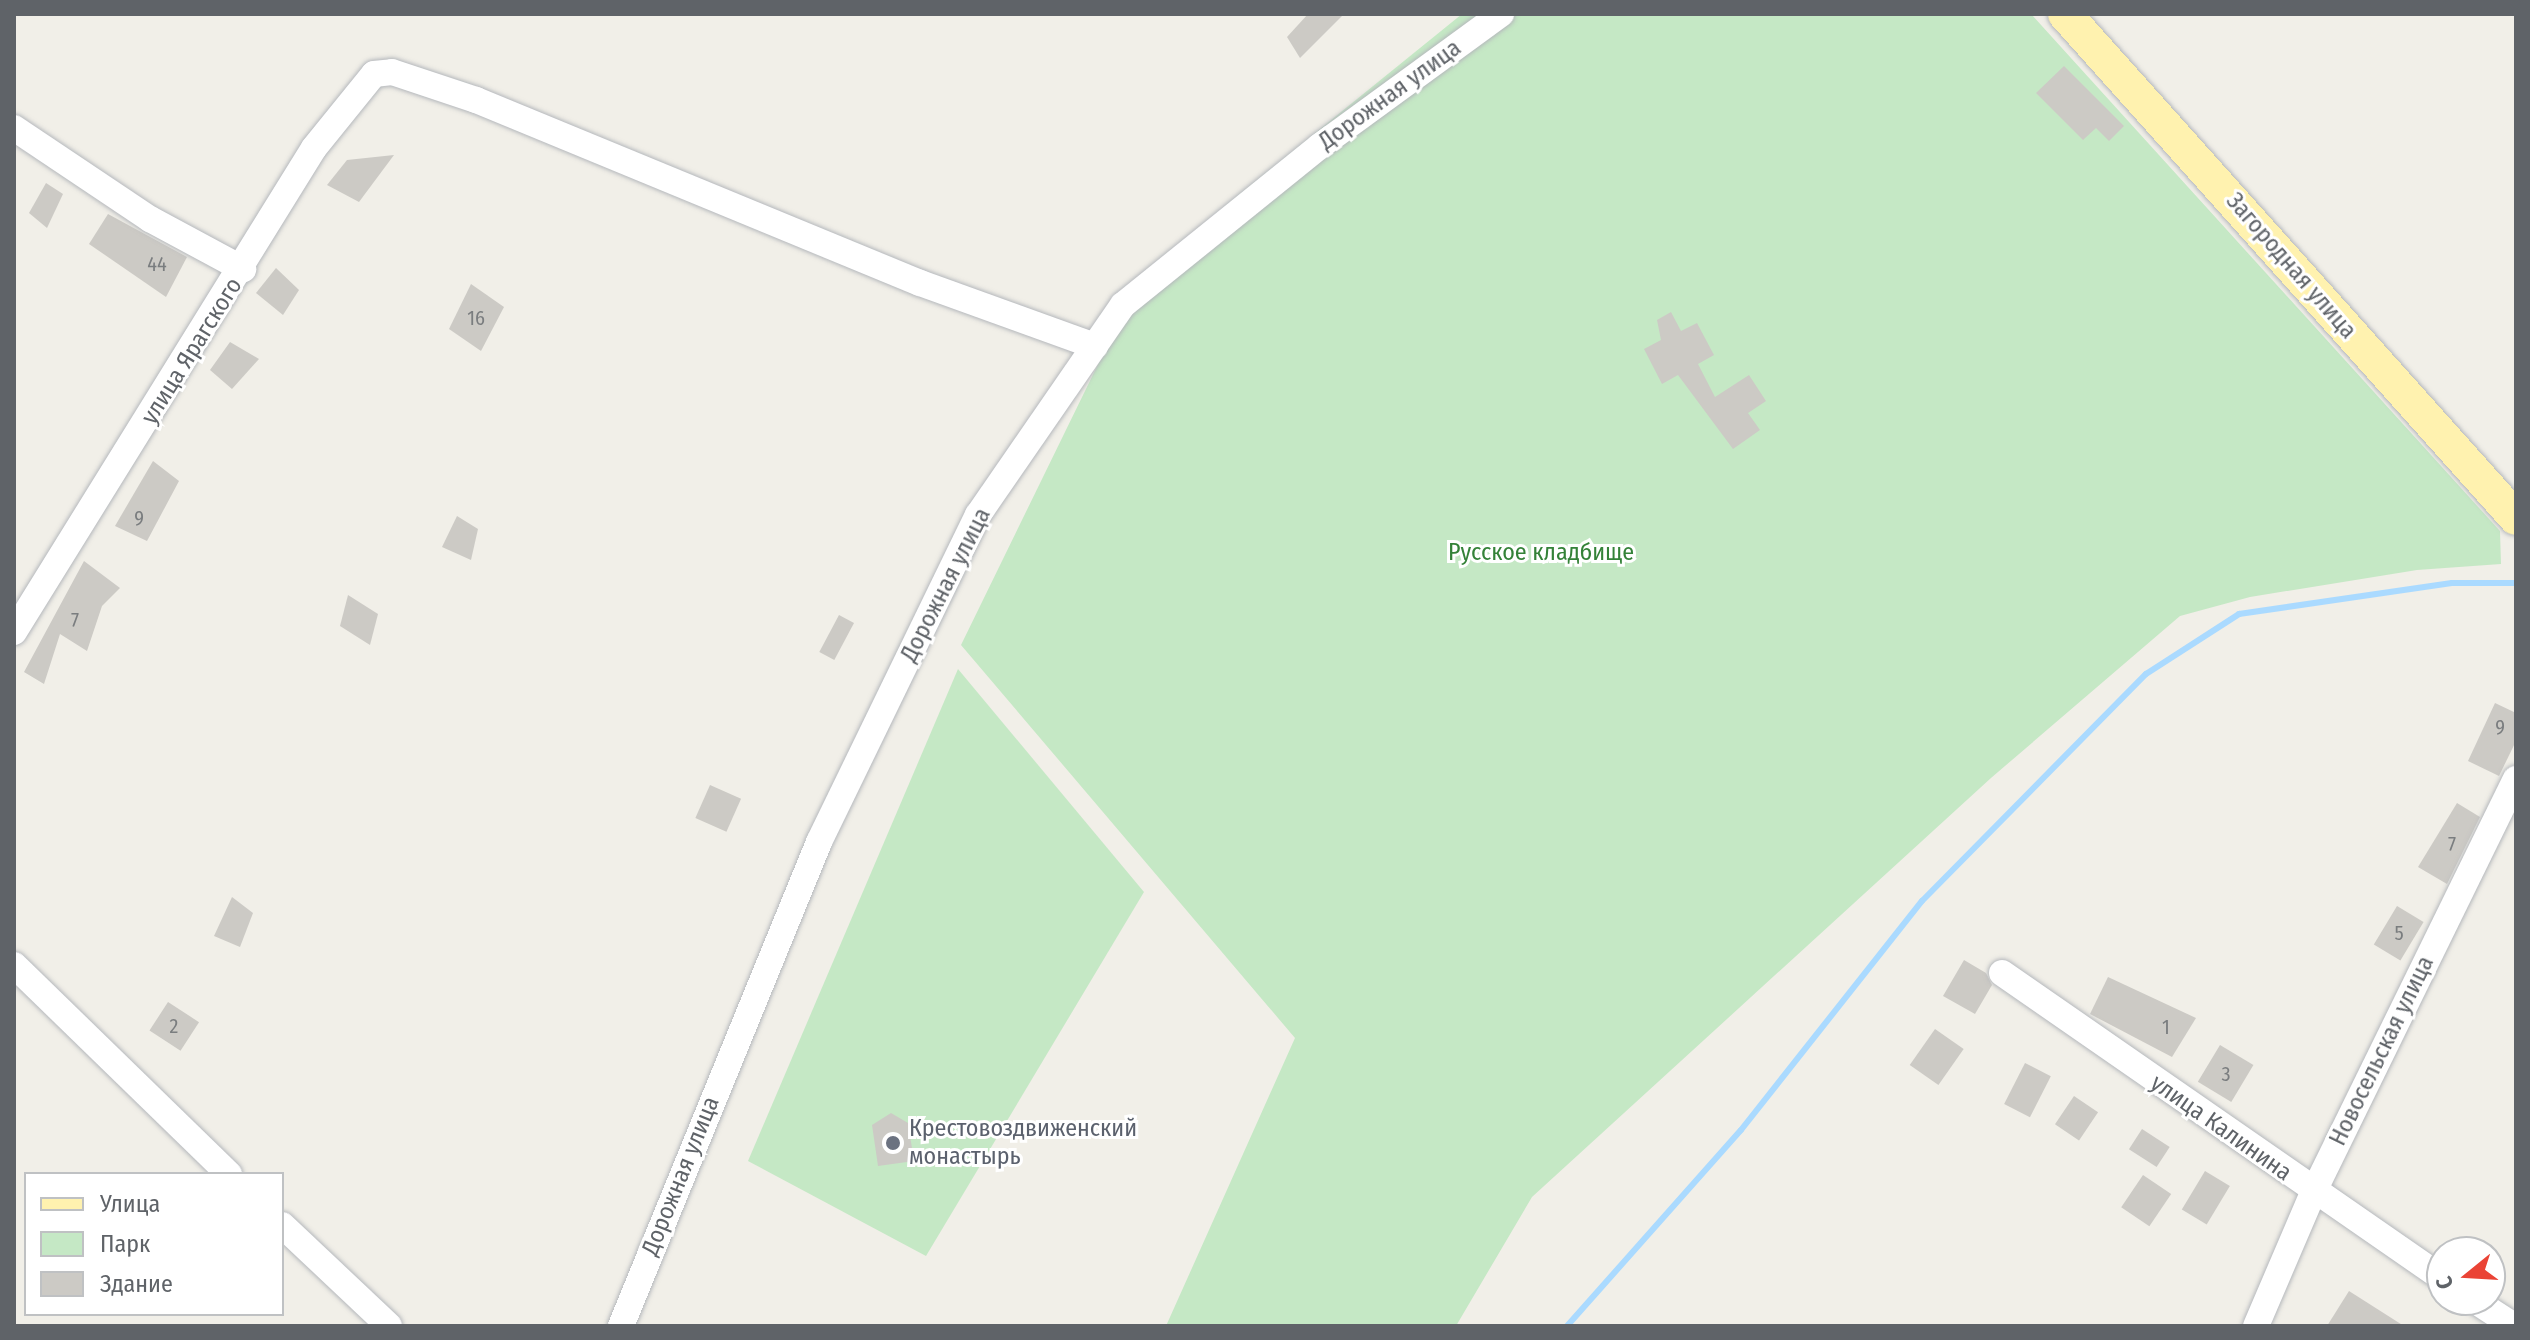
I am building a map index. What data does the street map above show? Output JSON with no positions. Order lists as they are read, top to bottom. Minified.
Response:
{"streets":{"main road":["Загородная улица"],"street":["Дорожная улица","улица Ярагского","Новосельская улица","улица Калинина"]},"crossings":[["Дорожная улица","улица Ярагского"],["Новосельская улица","улица Калинина"]],"parks":["Русское кладбище"],"places":["Крестовоздвиженский монастырь"],"house_numbers":["44","16","9","7","9","7","5","2","1","3"],"legend":["Улица","Парк","Здание"],"north":"left"}
